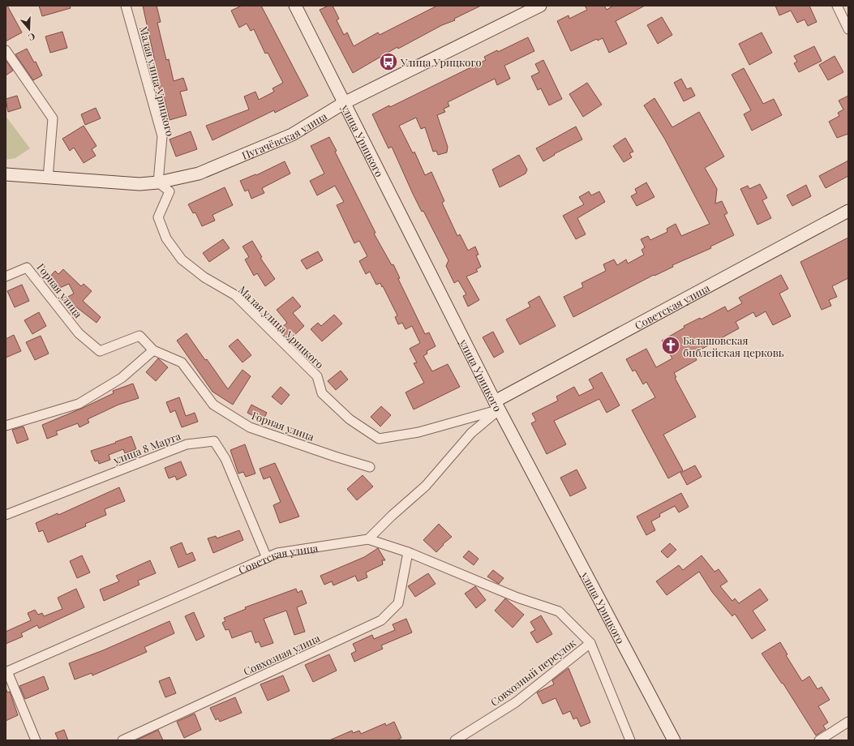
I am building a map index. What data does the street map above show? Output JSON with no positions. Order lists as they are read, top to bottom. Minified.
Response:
{"streets":{"main road":["Пугачёвская улица","улица Урицкого","Советская улица"],"street":["Малая улица Урицкого","Горная улица","улица 8 Марта","Совхозная улица","Совхозный переулок"]},"crossings":[["Малая улица Урицкого","Пугачёвская улица"],["Малая улица Урицкого","улица Урицкого"],["Малая улица Урицкого","Советская улица"],["Пугачёвская улица","улица Урицкого"],["улица Урицкого","Советская улица"],["Советская улица","улица 8 Марта"],["Советская улица","Совхозная улица"],["Советская улица","Совхозный переулок"]],"places":{"bus stop":["Улица Урицкого"],"church":["Балашовская библейская церковь"]},"north":"bottom"}
